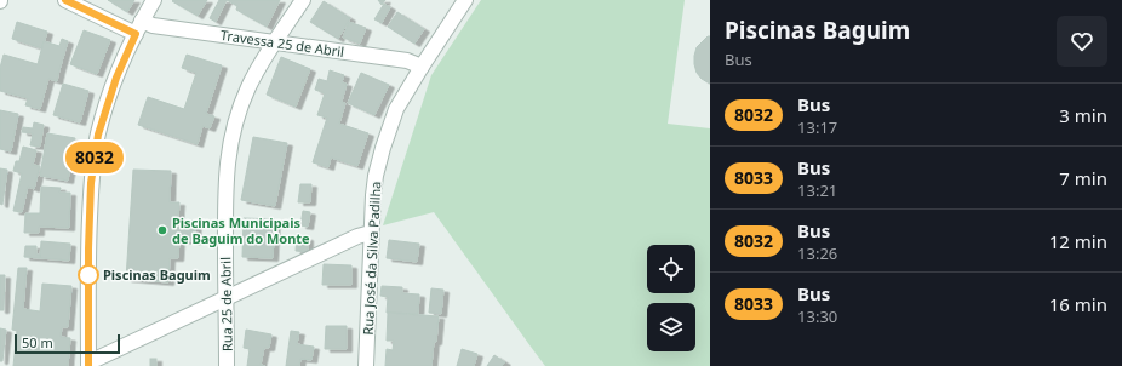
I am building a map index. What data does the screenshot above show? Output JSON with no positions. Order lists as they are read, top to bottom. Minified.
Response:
{"streets":{"street":["Travessa 25 de Abril","Rua José da Silva Padilha","Rua 25 de Abril"]},"crossings":[["Travessa 25 de Abril","Rua José da Silva Padilha"],["Travessa 25 de Abril","Rua 25 de Abril"]],"places":["Piscinas Municipais de Baguim do Monte","Piscinas Baguim"],"lines":["bus line 8032"],"scale_bar":"50 m","page":{"on_map":"8032","heading":["Piscinas Baguim","Bus"],"list":[{"mark":"8032","name":"Bus","note":"13:17","value":"3 min"},{"mark":"8033","name":"Bus","note":"13:21","value":"7 min"},{"mark":"8032","name":"Bus","note":"13:26","value":"12 min"},{"mark":"8033","name":"Bus","note":"13:30","value":"16 min"}],"scale":"50 m"}}
